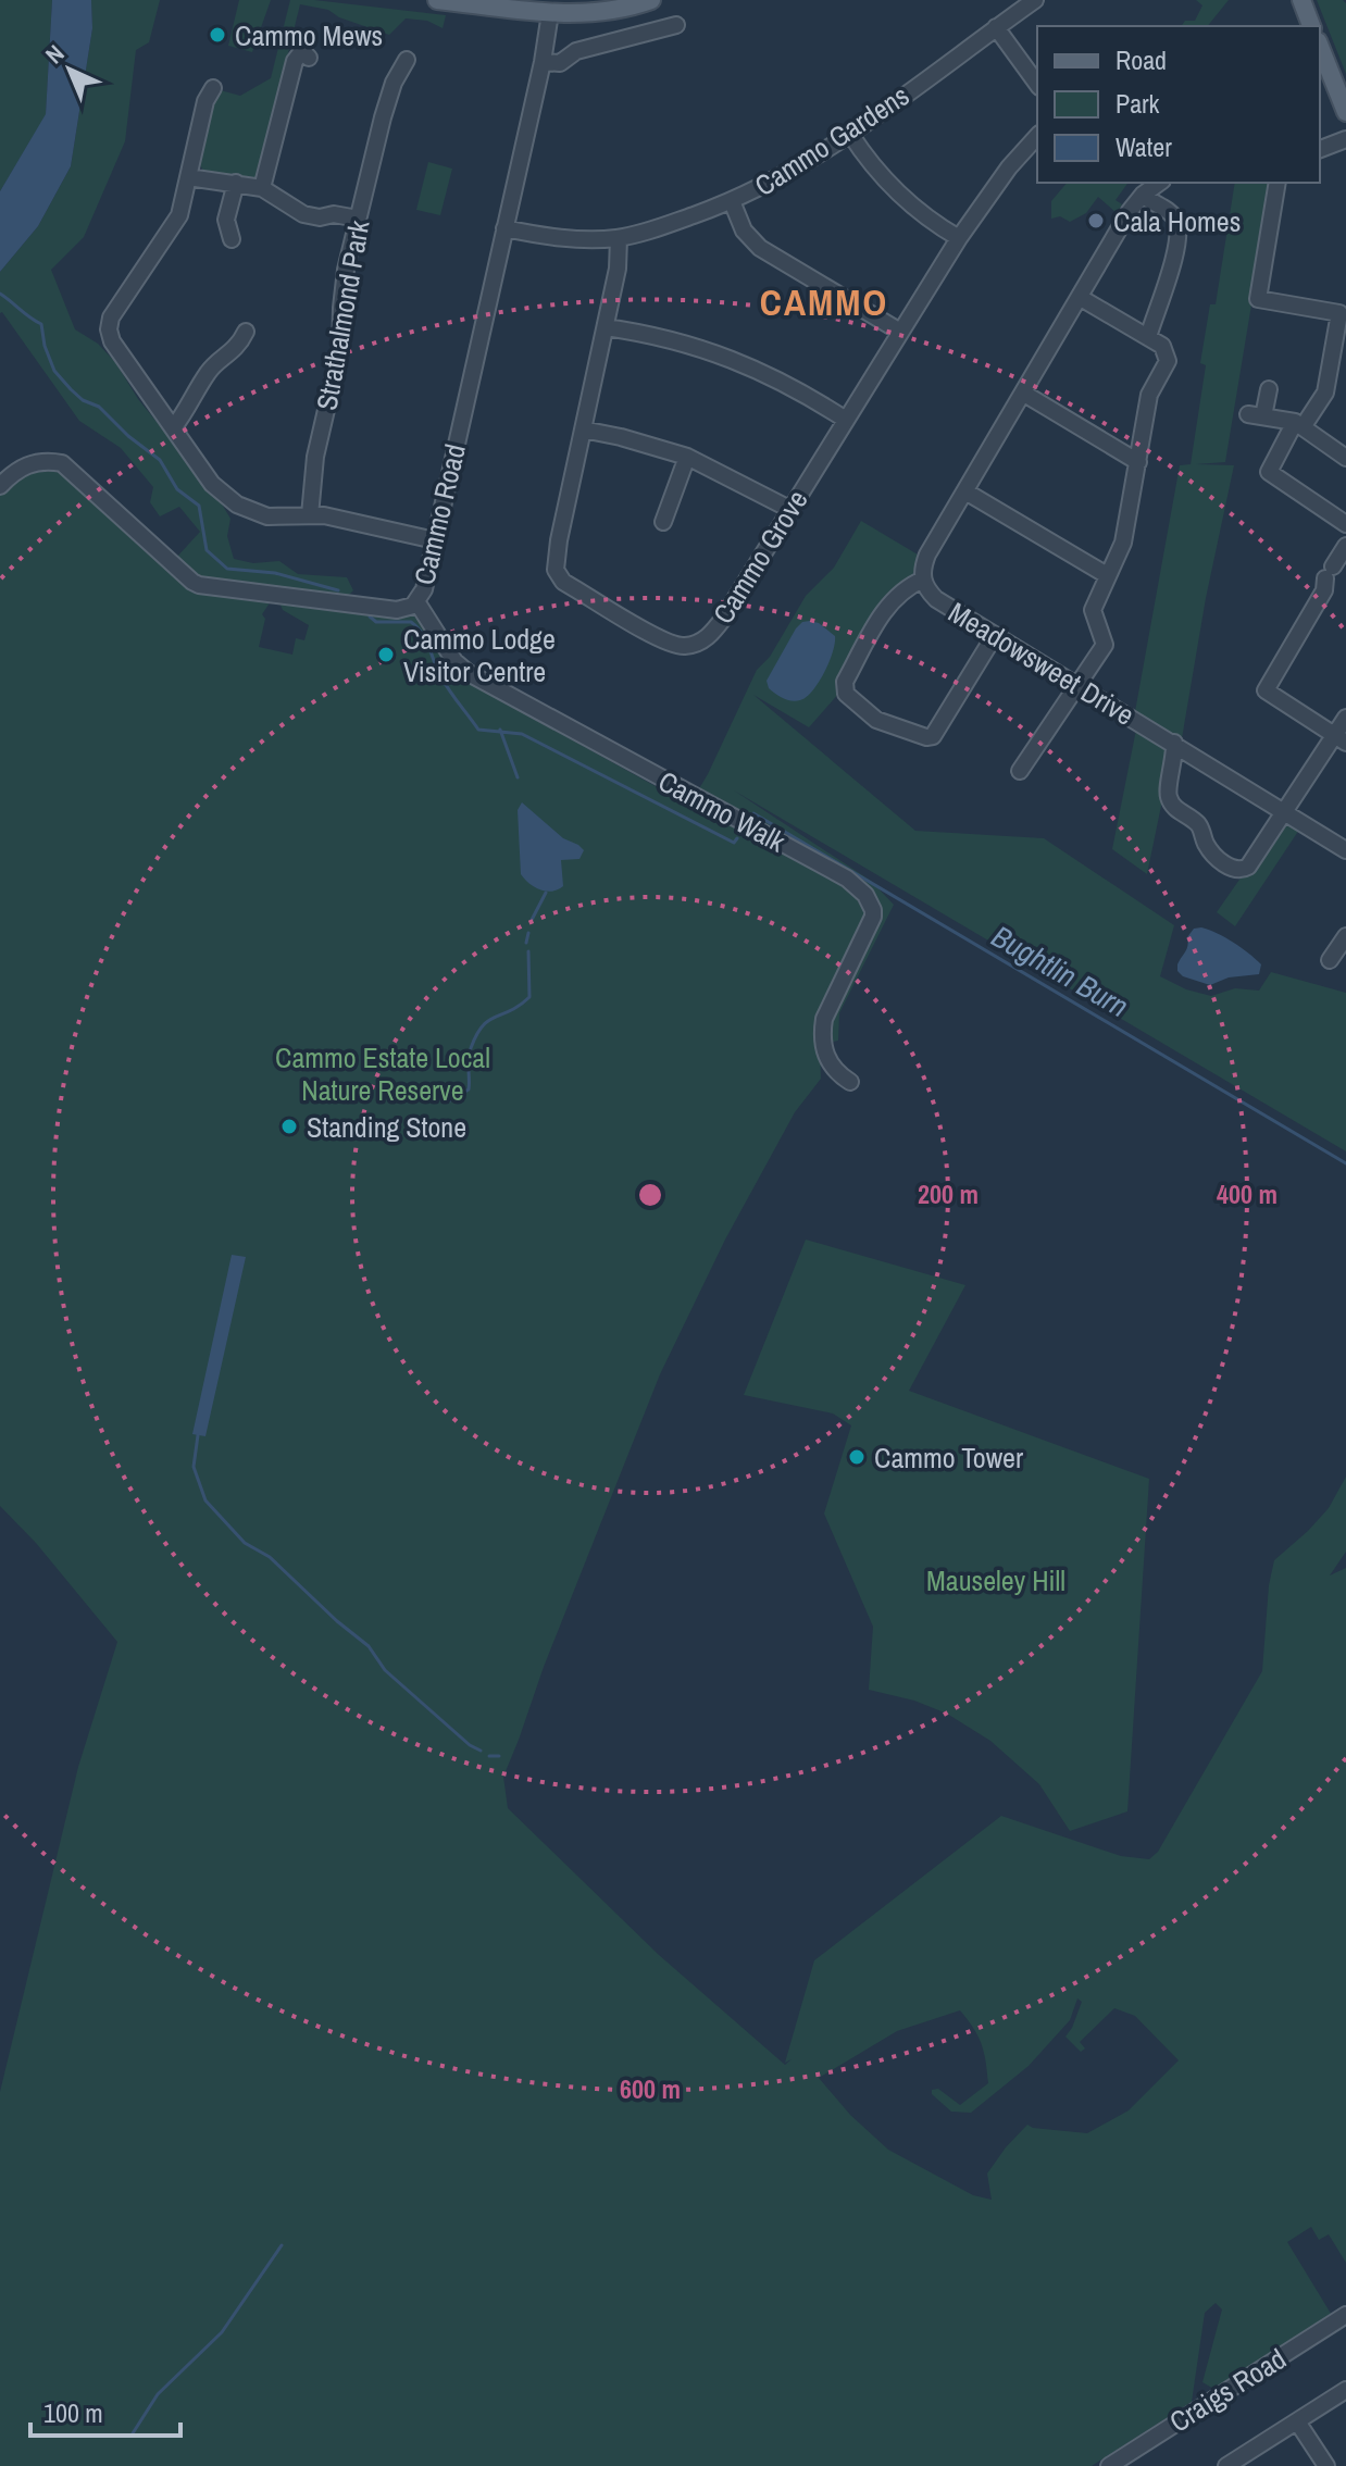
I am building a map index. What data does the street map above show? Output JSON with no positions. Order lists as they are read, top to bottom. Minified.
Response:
{"streets":{"street":["Cammo Gardens","Strathalmond Park","Cammo Road","Cammo Grove","Meadowsweet Drive","Cammo Walk","Craigs Road"]},"crossings":[["Cammo Gardens","Cammo Road"],["Cammo Gardens","Cammo Grove"],["Cammo Road","Cammo Walk"]],"districts":["CAMMO"],"water":["Bughtlin Burn"],"parks":["Cammo Estate Local Nature Reserve","Mauseley Hill"],"places":["Cammo Mews","Cala Homes","Cammo Lodge Visitor Centre","Standing Stone","Cammo Tower"],"legend":["Road","Park","Water"],"scale_bar":"100 m","north":"top left","rings":["200 m","400 m","600 m"]}
